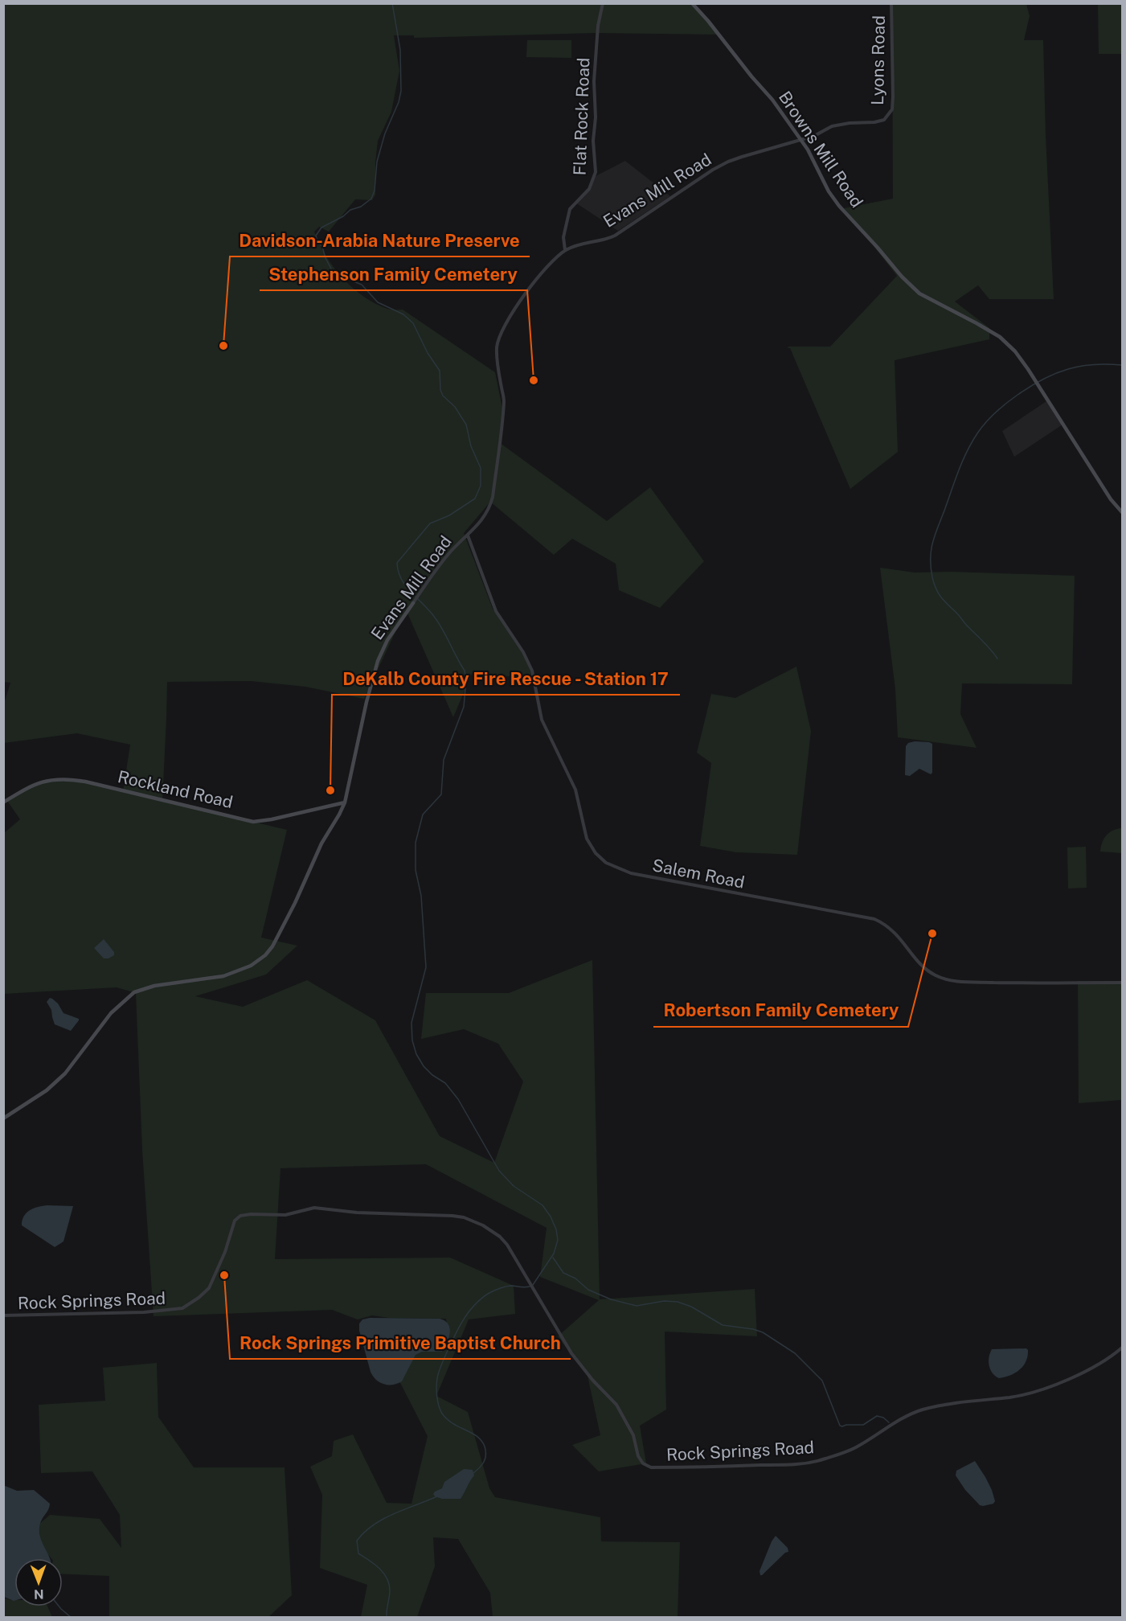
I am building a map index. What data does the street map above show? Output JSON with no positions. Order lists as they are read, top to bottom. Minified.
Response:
{"streets":{"main road":["Browns Mill Road","Evans Mill Road","Rockland Road"],"street":["Lyons Road","Flat Rock Road","Salem Road","Rock Springs Road"]},"crossings":[["Lyons Road","Evans Mill Road"],["Flat Rock Road","Evans Mill Road"],["Browns Mill Road","Evans Mill Road"],["Evans Mill Road","Rockland Road"],["Evans Mill Road","Salem Road"]],"places":["Davidson-Arabia Nature Preserve","Stephenson Family Cemetery","DeKalb County Fire Rescue - Station 17","Robertson Family Cemetery","Rock Springs Primitive Baptist Church"],"north":"bottom"}
